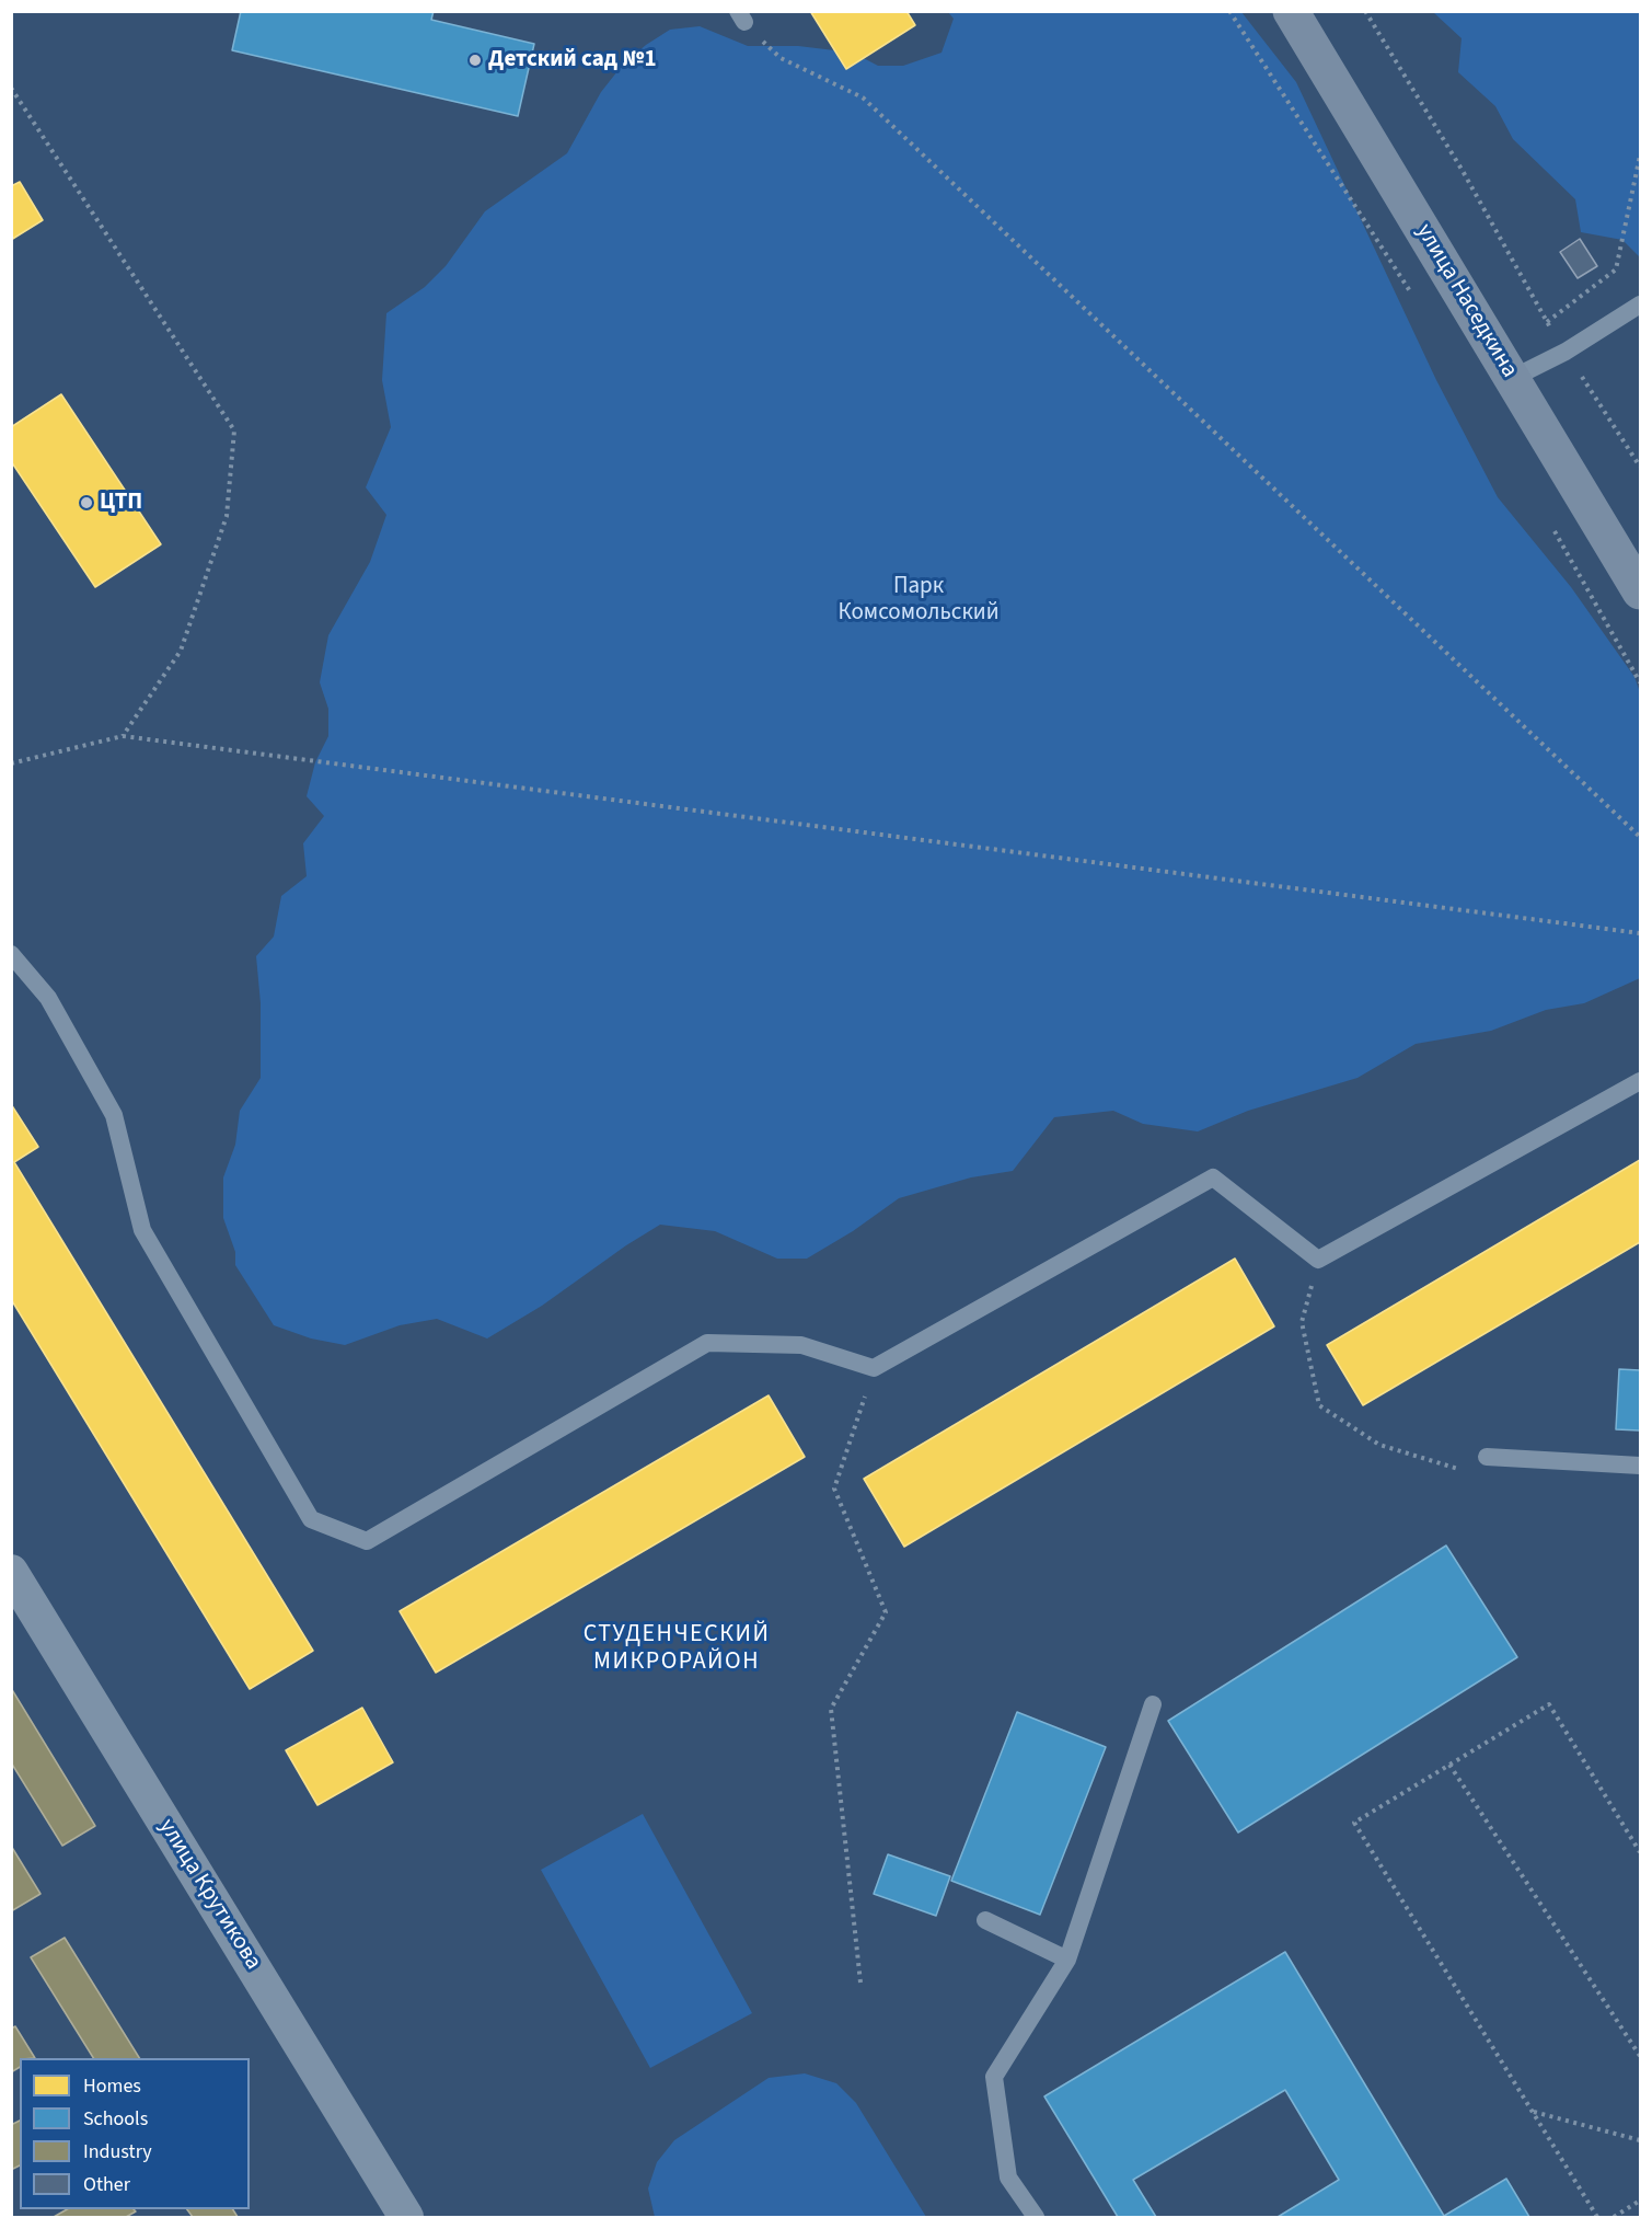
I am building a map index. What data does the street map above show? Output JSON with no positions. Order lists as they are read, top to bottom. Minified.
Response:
{"streets":{"main road":["улица Наседкина"],"street":["улица Крутикова"]},"districts":["СТУДЕНЧЕСКИЙ МИКРОРАЙОН"],"parks":["Парк Комсомольский"],"places":["Детский сад №1","ЦТП"],"legend":["Homes","Schools","Industry","Other"]}
